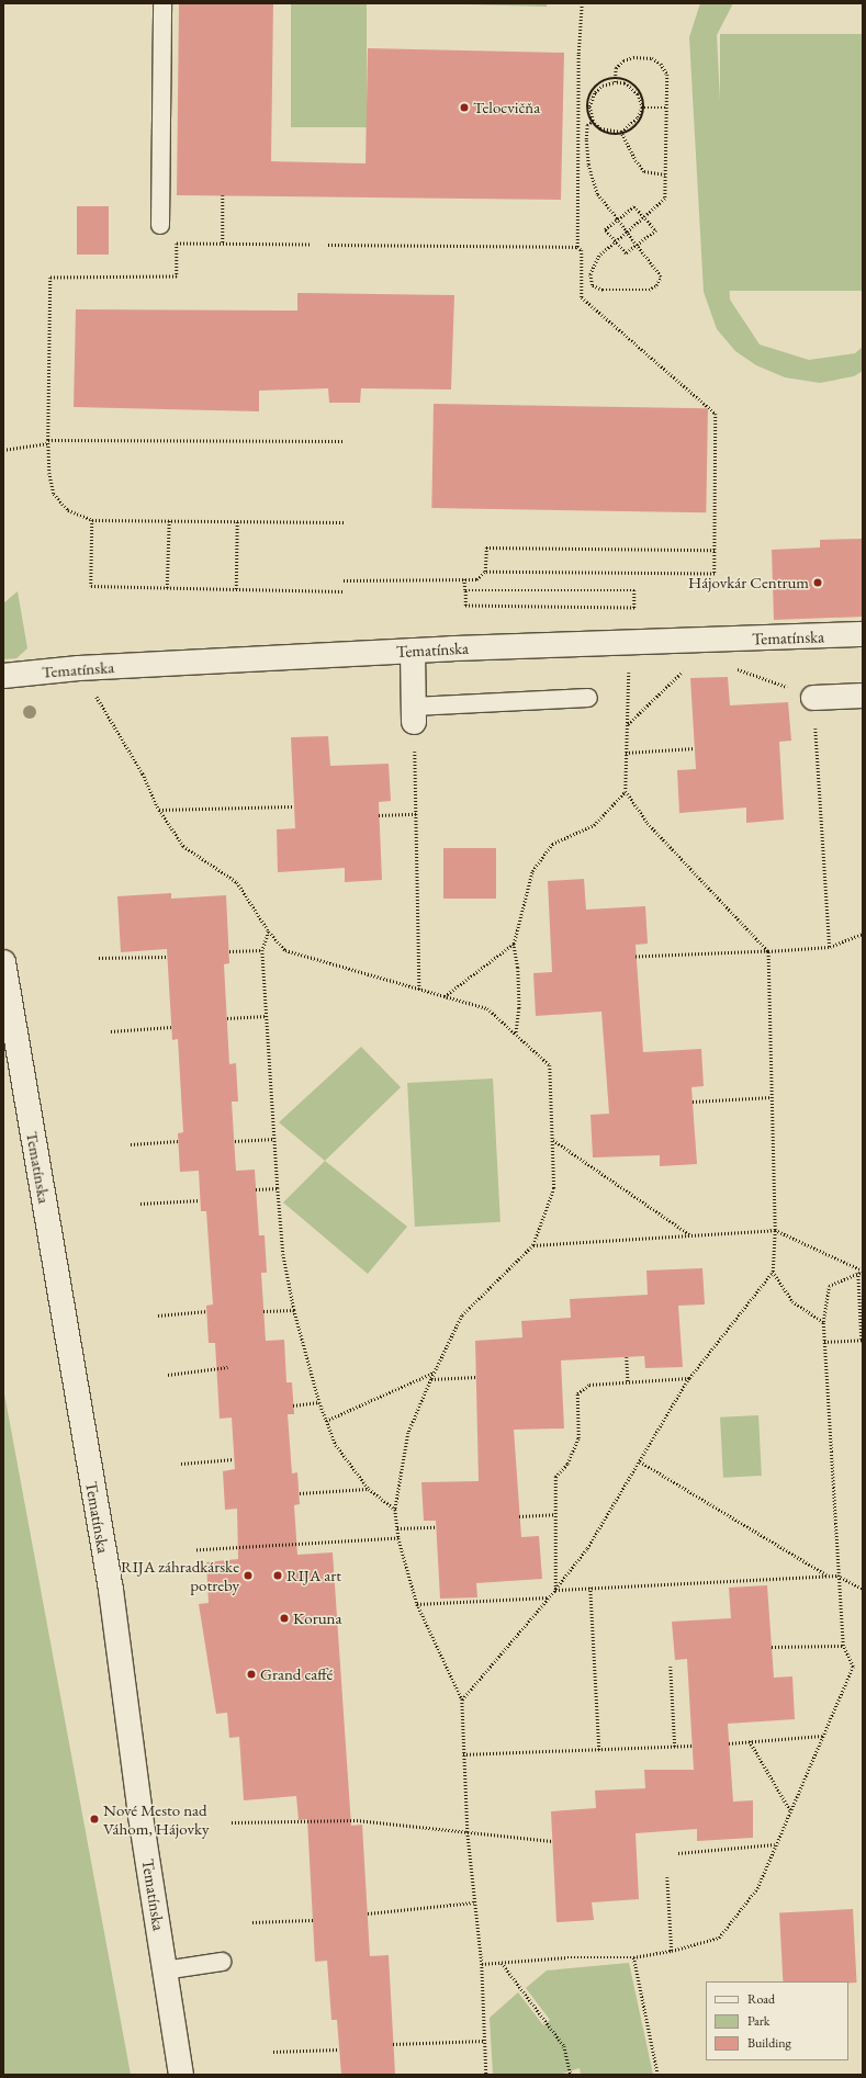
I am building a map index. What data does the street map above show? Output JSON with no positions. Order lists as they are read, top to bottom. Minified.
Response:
{"streets":{"street":["Tematínska"]},"places":["Telocvičňa","Hájovkár Centrum","RIJA záhradkárske potreby","RIJA art","Koruna","Grand caffé","Nové Mesto nad Váhom, Hájovky"],"legend":["Road","Park","Building"]}
